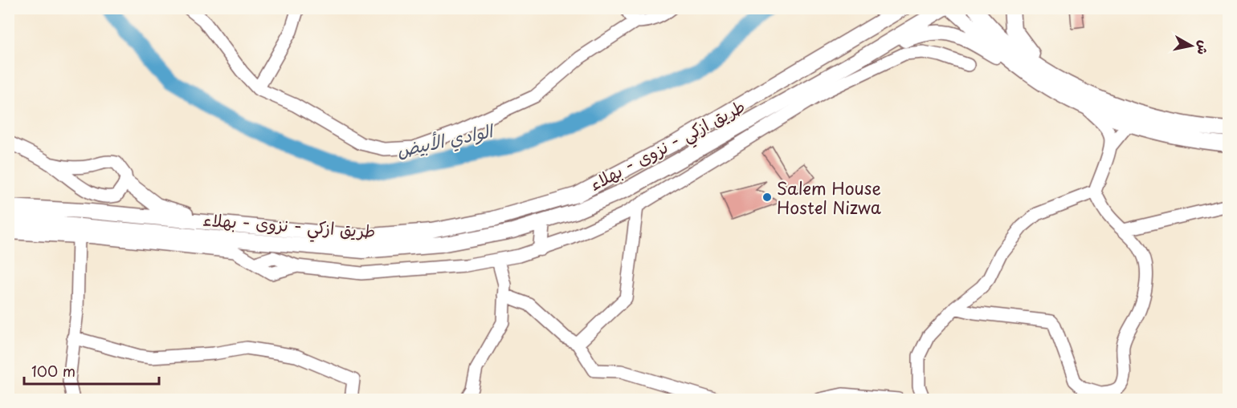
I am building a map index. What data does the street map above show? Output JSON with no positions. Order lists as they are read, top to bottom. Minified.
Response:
{"streets":{"main road":["طريق ازكي - نزوى - بهلاء"]},"water":["الوادي الأبيض"],"places":["Salem House Hostel Nizwa"],"scale_bar":"100 m","north":"right"}
